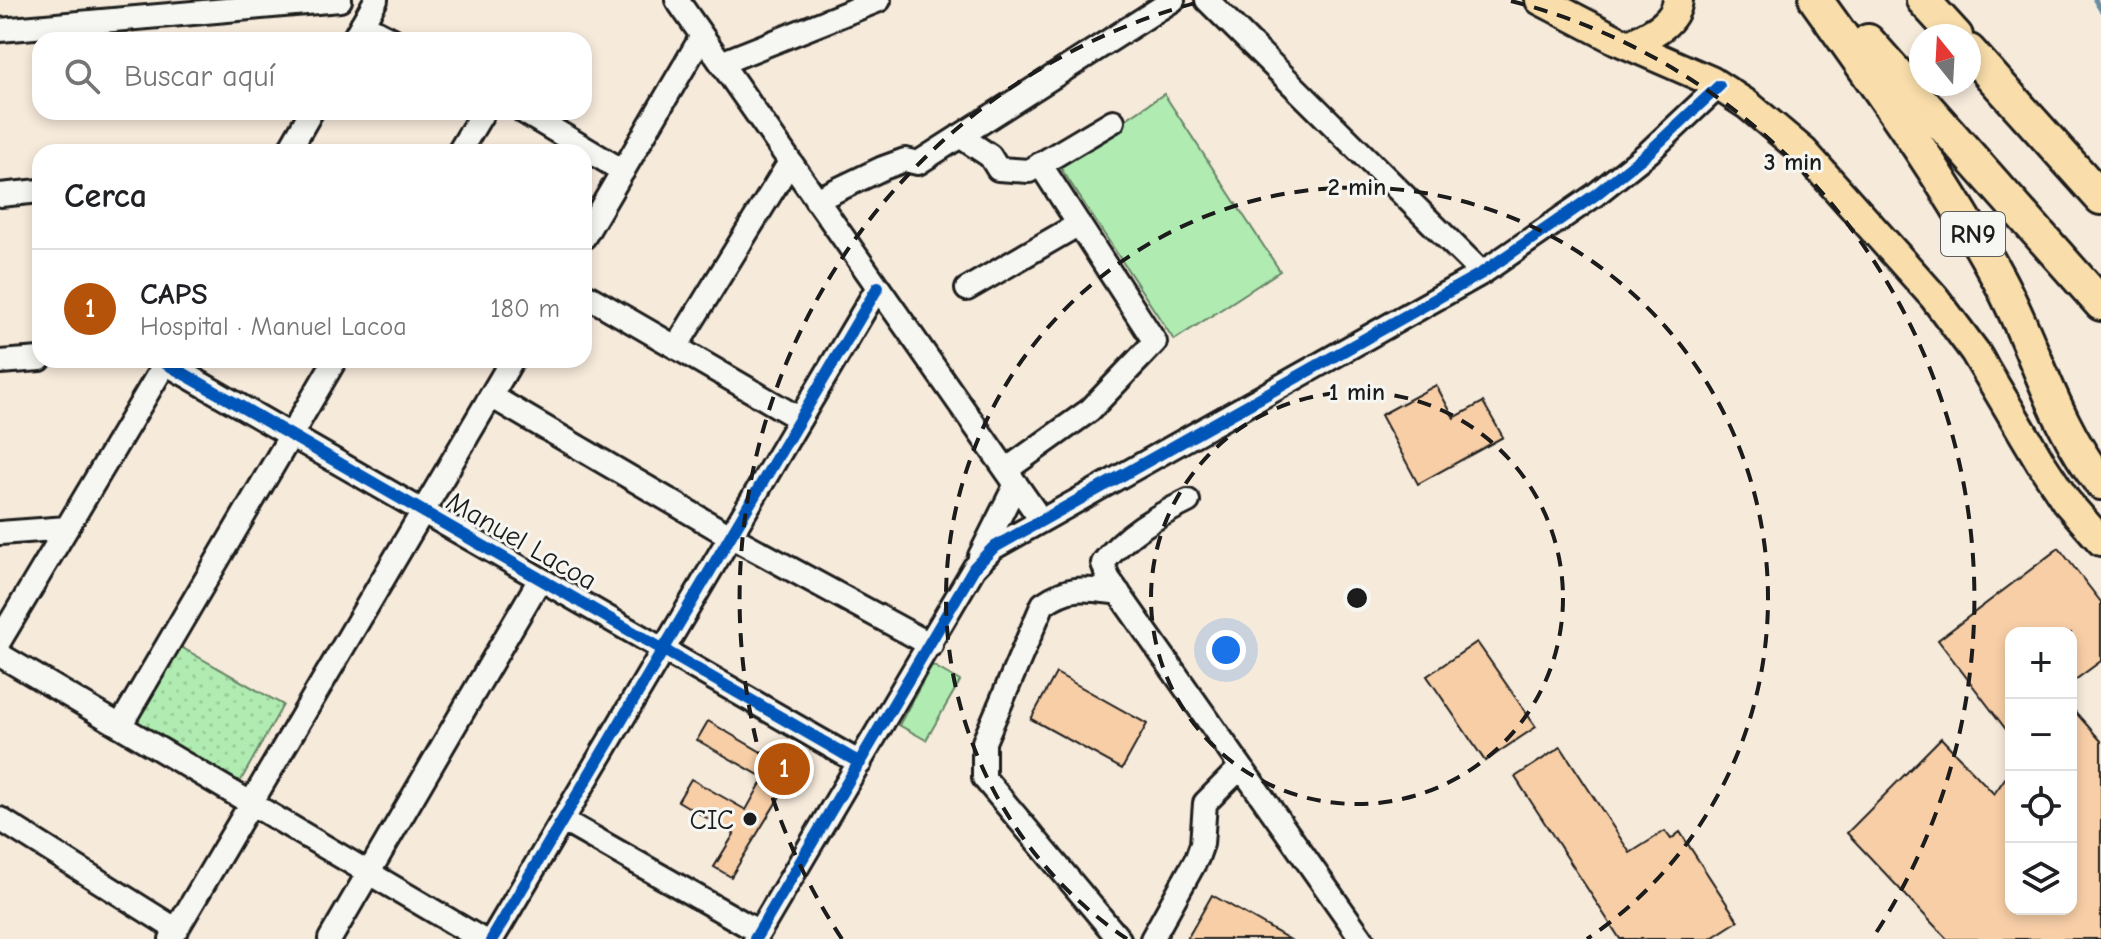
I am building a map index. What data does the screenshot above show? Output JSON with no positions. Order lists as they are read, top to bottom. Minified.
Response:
{"streets":{"highway":["RN9"],"street":["Manuel Lacoa"]},"places":["CIC"],"north":"top","page":{"search":"Buscar aquí","heading":"Cerca","list":[{"mark":"1","name":"CAPS","note":"Hospital · Manuel Lacoa","value":"180 m"}],"map_buttons":["+","−"],"pins":"1"},"rings":["3 min","2 min","1 min"]}
